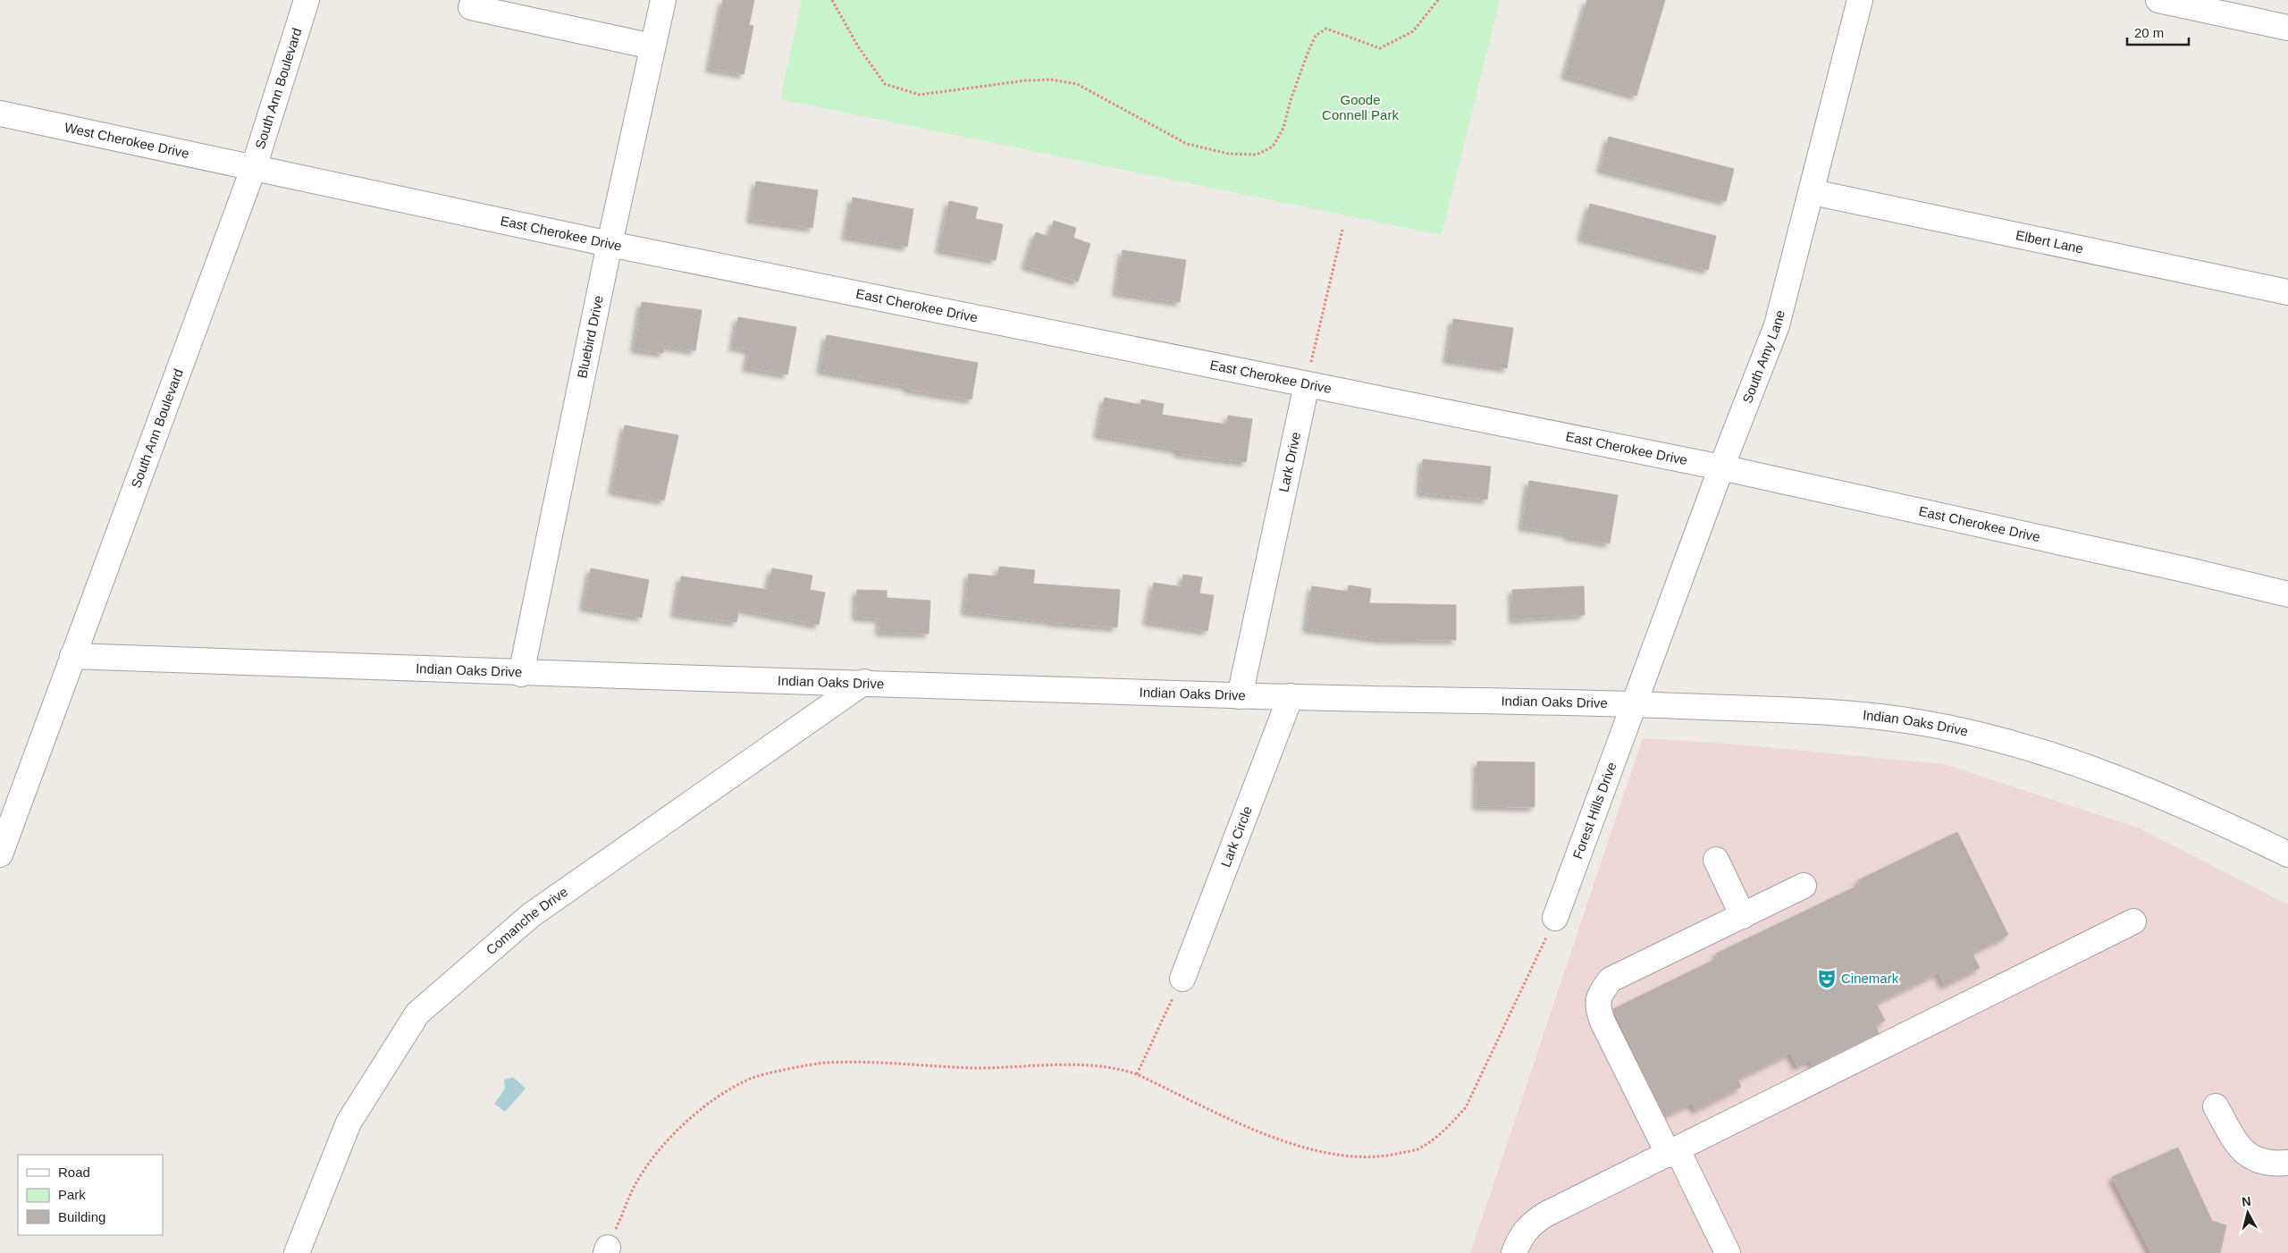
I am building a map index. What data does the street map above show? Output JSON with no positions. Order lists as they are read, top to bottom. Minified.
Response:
{"streets":{"street":["South Ann Boulevard","West Cherokee Drive","East Cherokee Drive","Elbert Lane","Bluebird Drive","South Amy Lane","Lark Drive","Indian Oaks Drive","Forest Hills Drive","Lark Circle","Comanche Drive"]},"crossings":[["South Ann Boulevard","West Cherokee Drive"],["South Ann Boulevard","East Cherokee Drive"],["South Ann Boulevard","Indian Oaks Drive"],["West Cherokee Drive","East Cherokee Drive"],["East Cherokee Drive","Bluebird Drive"],["East Cherokee Drive","South Amy Lane"],["East Cherokee Drive","Lark Drive"],["Elbert Lane","South Amy Lane"],["Bluebird Drive","Indian Oaks Drive"],["South Amy Lane","Indian Oaks Drive"],["South Amy Lane","Forest Hills Drive"],["Lark Drive","Indian Oaks Drive"],["Indian Oaks Drive","Forest Hills Drive"],["Indian Oaks Drive","Lark Circle"],["Indian Oaks Drive","Comanche Drive"]],"parks":["Goode Connell Park"],"places":{"theatre":["Cinemark"]},"legend":["Road","Park","Building"],"scale_bar":"20 m","north":"top"}
